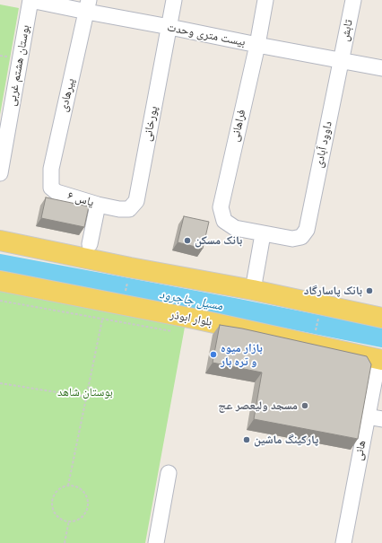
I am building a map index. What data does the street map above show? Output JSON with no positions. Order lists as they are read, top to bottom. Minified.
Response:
{"streets":{"main road":["بلوار ابوذر"],"street":["تابش","بیست متری وحدت","بوستان هشتم غربی","پیرهادی","پورخانی","فراهانی","داوود آبادی","یاس ۶","هانی"]},"crossings":[["تابش","بیست متری وحدت"],["تابش","داوود آبادی"],["بیست متری وحدت","بوستان هشتم غربی"],["بیست متری وحدت","پیرهادی"],["بیست متری وحدت","پورخانی"],["بیست متری وحدت","فراهانی"],["بیست متری وحدت","داوود آبادی"],["پیرهادی","یاس ۶"],["پورخانی","یاس ۶"],["فراهانی","داوود آبادی"],["بلوار ابوذر","هانی"]],"water":["مسیل جاجرود"],"parks":["بوستان شاهد"],"places":["بانک مسکن","بانک پاسارگاد","بازار میوه و تره بار","مسجد ولیعصر عج","پارکینگ ماشین"]}
